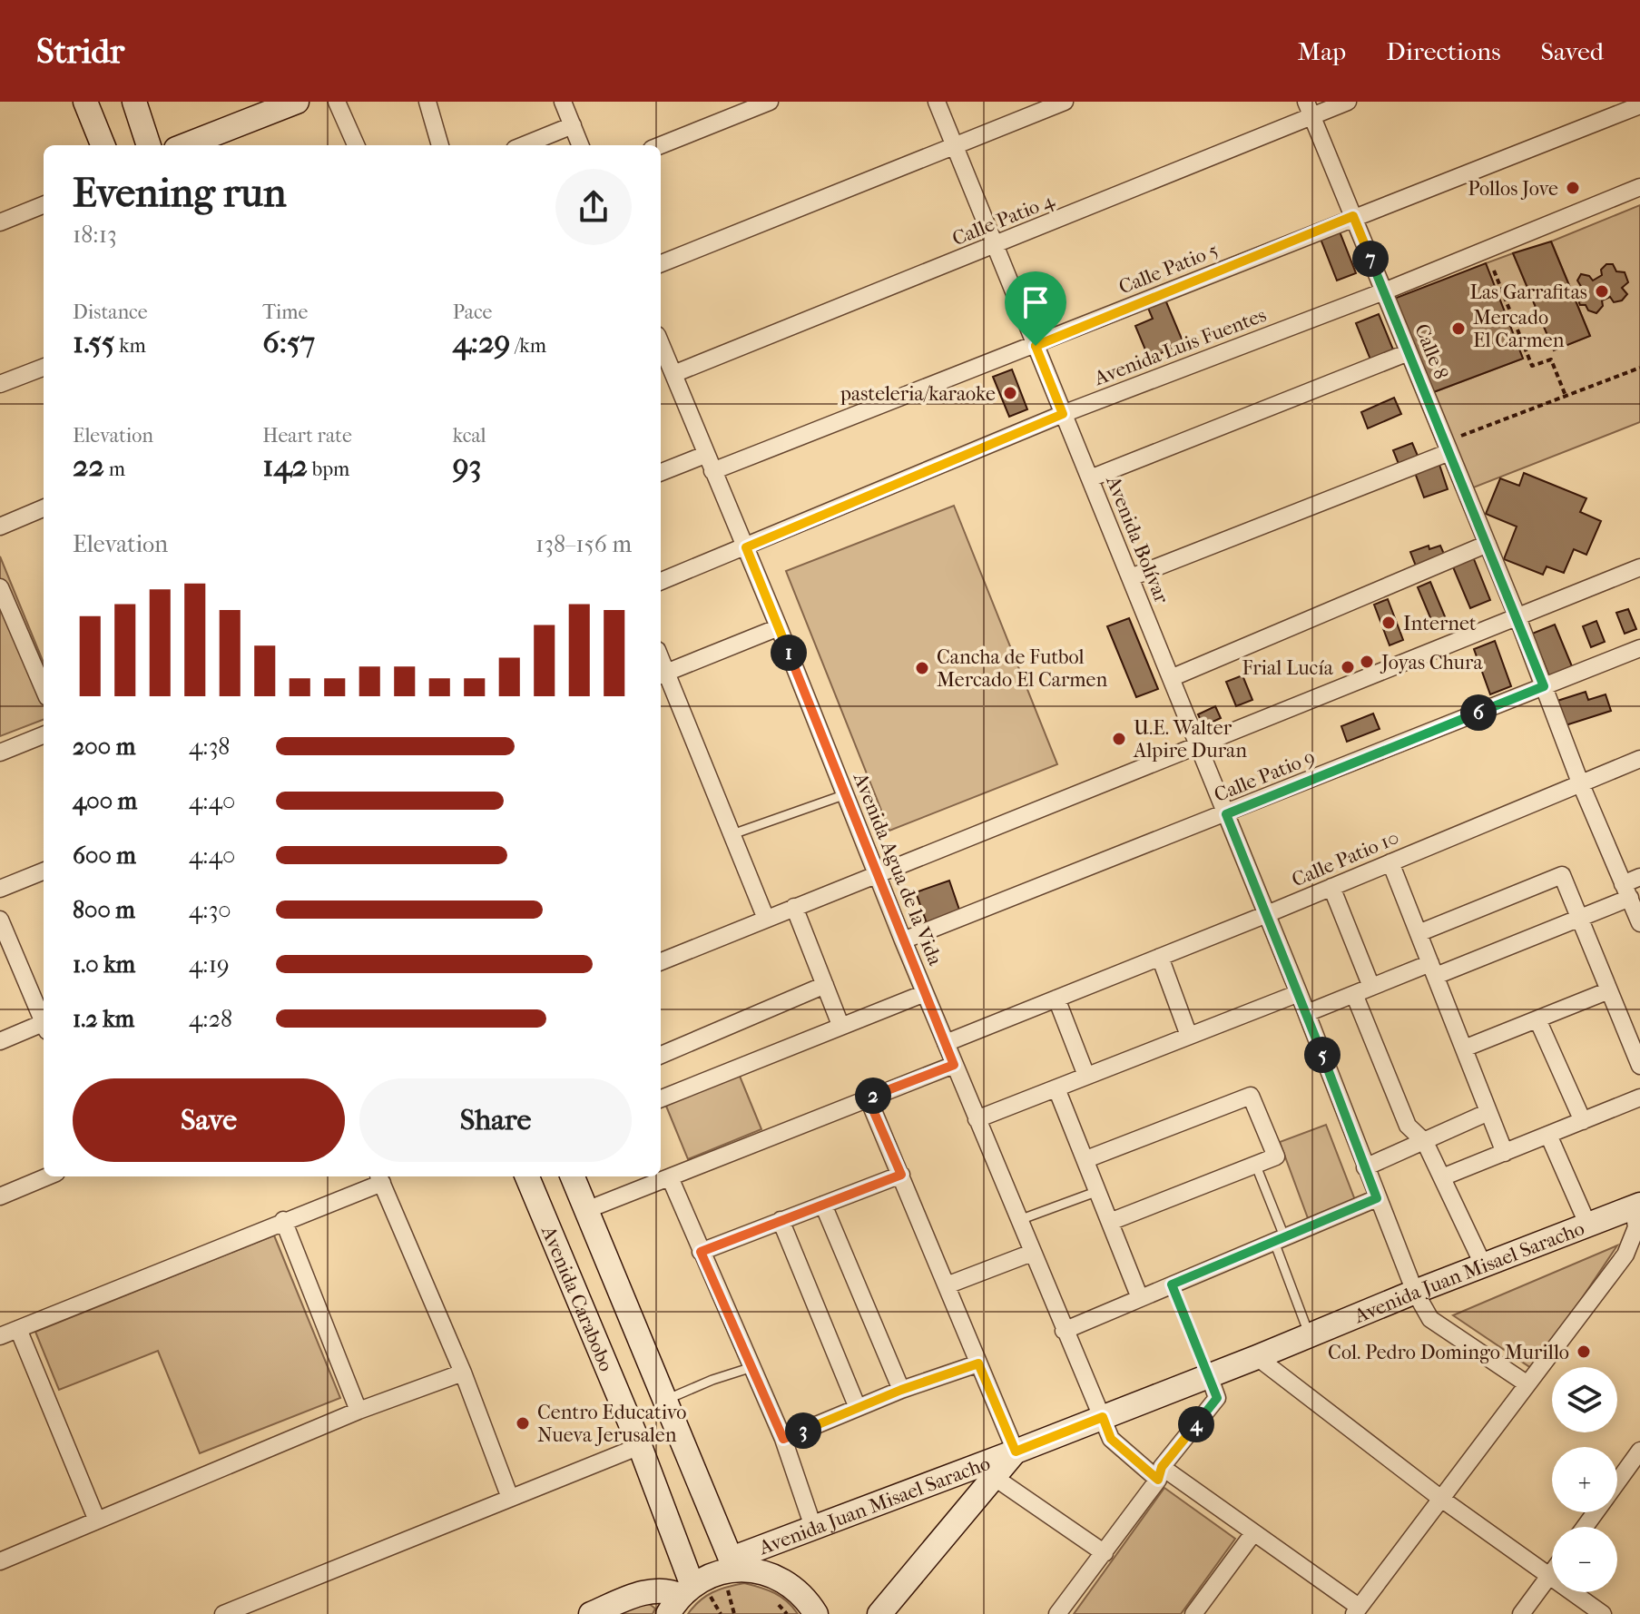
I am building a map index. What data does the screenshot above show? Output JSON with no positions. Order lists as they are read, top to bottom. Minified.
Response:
{"streets":{"street":["Calle Patio 4","Calle Patio 5","Avenida Luis Fuentes","Calle 8","Avenida Bolívar","Calle Patio 9","Calle Patio 10","Avenida Agua de la Vida","Avenida Juan Misael Saracho","Avenida Carabobo"]},"crossings":[["Calle Patio 4","Calle 8"],["Calle Patio 4","Avenida Bolívar"],["Calle Patio 4","Avenida Agua de la Vida"],["Calle Patio 5","Calle 8"],["Calle Patio 5","Avenida Bolívar"],["Calle Patio 5","Avenida Agua de la Vida"],["Avenida Luis Fuentes","Calle 8"],["Avenida Luis Fuentes","Avenida Bolívar"],["Avenida Luis Fuentes","Avenida Agua de la Vida"],["Calle 8","Calle Patio 9"],["Calle 8","Calle Patio 10"],["Avenida Bolívar","Calle Patio 9"],["Avenida Bolívar","Calle Patio 10"],["Calle Patio 9","Avenida Agua de la Vida"],["Calle Patio 10","Avenida Agua de la Vida"],["Avenida Agua de la Vida","Avenida Juan Misael Saracho"],["Avenida Juan Misael Saracho","Avenida Carabobo"]],"places":["Pollos Jove","Las Garrafitas","Mercado El Carmen","pasteleria/karaoke","Internet","Joyas Chura","Frial Lucía","Cancha de Futbol Mercado El Carmen","U.E. Walter Alpire Duran","Col. Pedro Domingo Murillo","Centro Educativo Nueva Jerusalen"],"page":{"header":"Stridr","nav":["Map","Directions","Saved"],"heading":["Evening run","18:13"],"pins":["7","1","6","5","2","4","3"],"stats":[["Distance","1.55 km"],["Time","6:57"],["Pace","4:29 /km"],["Elevation","22 m"],["Heart rate","142 bpm"],["kcal","93"]],"chart":["Elevation","138–156 m"],"list":[{"name":"200 m","note":"4:38"},{"name":"400 m","note":"4:40"},{"name":"600 m","note":"4:40"},{"name":"800 m","note":"4:30"},{"name":"1.0 km","note":"4:19"},{"name":"1.2 km","note":"4:28"}],"buttons":["Save","Share"],"map_buttons":["+","−"]}}
